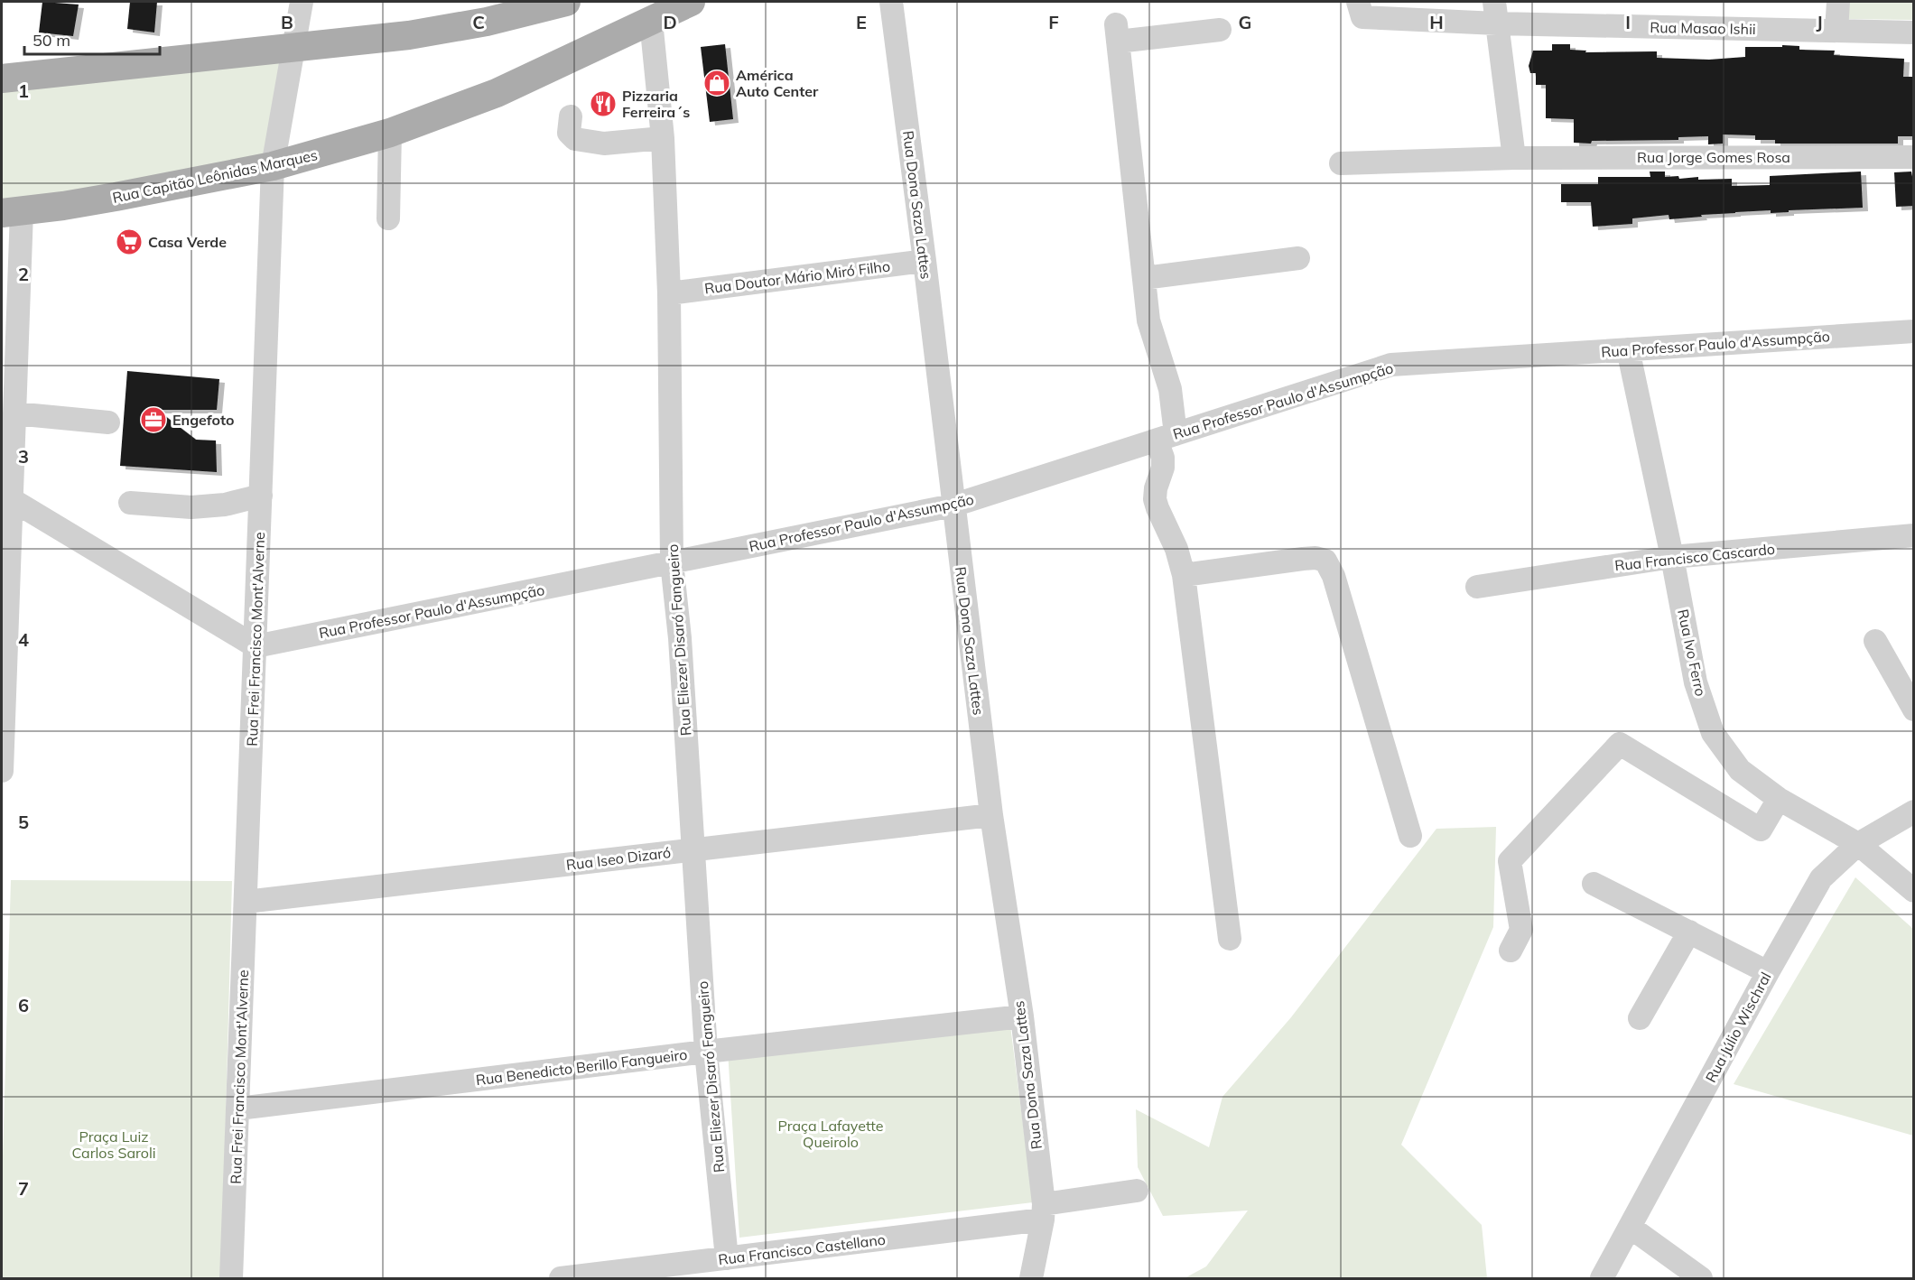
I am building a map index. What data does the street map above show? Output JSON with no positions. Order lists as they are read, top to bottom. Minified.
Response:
{"streets":{"main road":["Rua Capitão Leônidas Marques"],"street":["Rua Masao Ishii","Rua Jorge Gomes Rosa","Rua Dona Saza Lattes","Rua Doutor Mário Miró Filho","Rua Professor Paulo d'Assumpção","Rua Francisco Cascardo","Rua Frei Francisco Mont'Alverne","Rua Eliezer Disaró Fangueiro","Rua Ivo Ferro","Rua Iseo Dizaró","Rua Júlio Wischral","Rua Benedicto Berillo Fangueiro","Rua Francisco Castellano"]},"crossings":[["Rua Capitão Leônidas Marques","Rua Frei Francisco Mont'Alverne"],["Rua Capitão Leônidas Marques","Rua Eliezer Disaró Fangueiro"],["Rua Dona Saza Lattes","Rua Doutor Mário Miró Filho"],["Rua Dona Saza Lattes","Rua Professor Paulo d'Assumpção"],["Rua Dona Saza Lattes","Rua Iseo Dizaró"],["Rua Dona Saza Lattes","Rua Benedicto Berillo Fangueiro"],["Rua Dona Saza Lattes","Rua Francisco Castellano"],["Rua Doutor Mário Miró Filho","Rua Eliezer Disaró Fangueiro"],["Rua Professor Paulo d'Assumpção","Rua Frei Francisco Mont'Alverne"],["Rua Professor Paulo d'Assumpção","Rua Eliezer Disaró Fangueiro"],["Rua Professor Paulo d'Assumpção","Rua Ivo Ferro"],["Rua Francisco Cascardo","Rua Ivo Ferro"],["Rua Frei Francisco Mont'Alverne","Rua Iseo Dizaró"],["Rua Frei Francisco Mont'Alverne","Rua Benedicto Berillo Fangueiro"],["Rua Eliezer Disaró Fangueiro","Rua Iseo Dizaró"],["Rua Eliezer Disaró Fangueiro","Rua Benedicto Berillo Fangueiro"],["Rua Eliezer Disaró Fangueiro","Rua Francisco Castellano"],["Rua Ivo Ferro","Rua Júlio Wischral"]],"parks":["Praça Lafayette Queirolo","Praça Luiz Carlos Saroli"],"places":{"shop":["América Auto Center"],"restaurant":["Pizzaria Ferreira´s"],"supermarket":["Casa Verde"],"office":["Engefoto"]},"scale_bar":"50 m","grid":{"columns":["B","C","D","E","F","G","H","I","J"],"rows":["1","2","3","4","5","6","7"]}}
